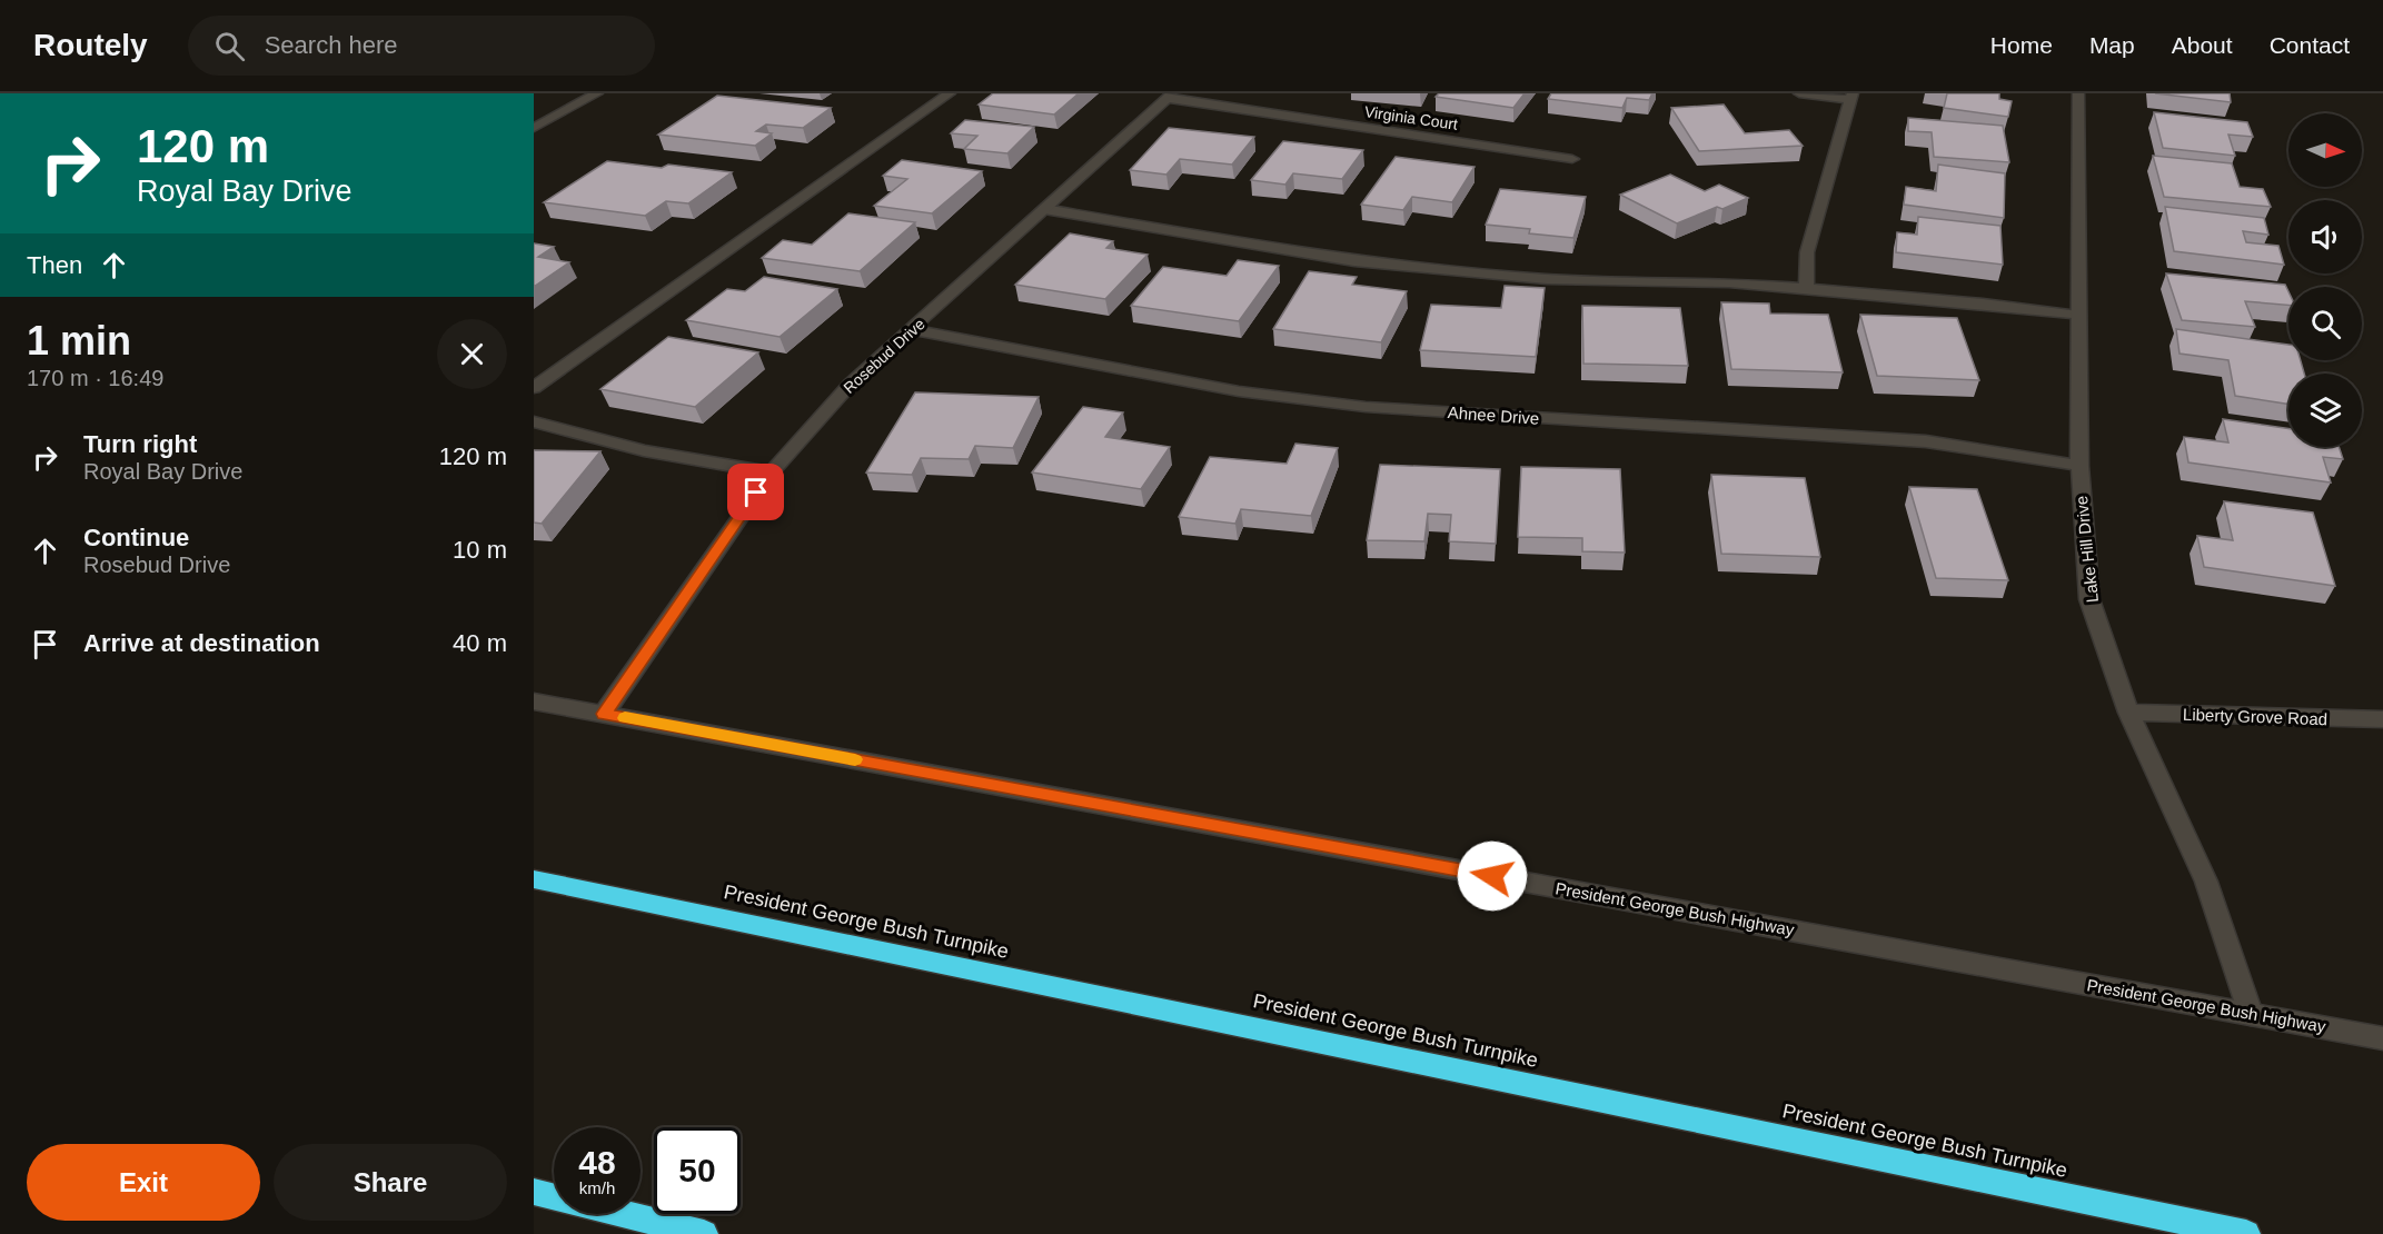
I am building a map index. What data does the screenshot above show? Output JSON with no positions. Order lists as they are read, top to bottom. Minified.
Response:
{"streets":{"highway":["President George Bush Turnpike"],"street":["Virginia Court","Rosebud Drive","Ahnee Drive","Lake Hill Drive","Liberty Grove Road","President George Bush Highway"]},"crossings":[["Virginia Court","Rosebud Drive"],["Rosebud Drive","Ahnee Drive"],["Rosebud Drive","President George Bush Highway"],["Ahnee Drive","Lake Hill Drive"],["Lake Hill Drive","Liberty Grove Road"],["Lake Hill Drive","President George Bush Highway"]],"north":"right","page":{"header":"Routely","search":"Search here","nav":["Home","Map","About","Contact"],"turn":["120 m","Royal Bay Drive"],"then":"Then","heading":["1 min","170 m · 16:49"],"list":[{"name":"Turn right","note":"Royal Bay Drive","value":"120 m"},{"name":"Continue","note":"Rosebud Drive","value":"10 m"},{"name":"Arrive at destination","value":"40 m"}],"speed":"48 km/h","limit":"50","buttons":["Exit","Share"]}}
